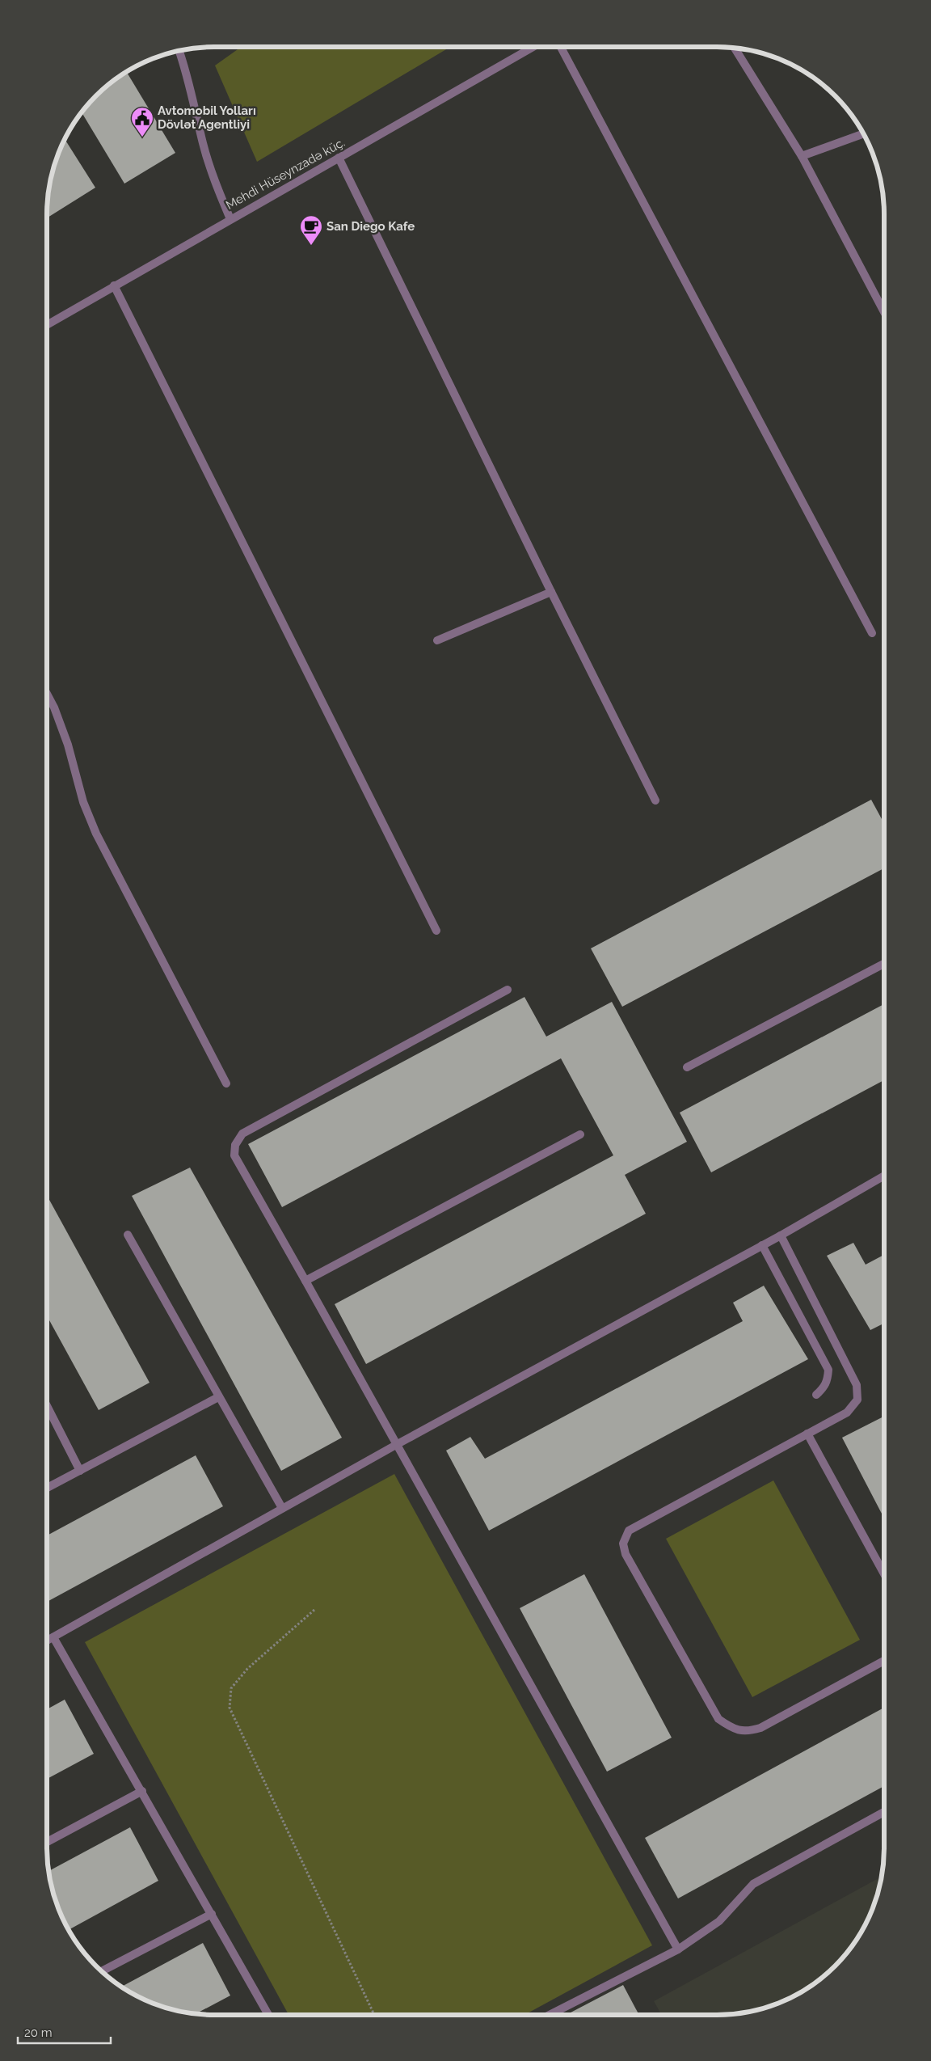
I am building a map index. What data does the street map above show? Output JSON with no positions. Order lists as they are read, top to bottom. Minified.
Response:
{"streets":{"street":["Mehdi Hüseynzadə küç."]},"places":{"public building":["Avtomobil Yolları Dövlət Agentliyi"],"cafe":["San Diego Kafe"]},"scale_bar":"20 m"}
